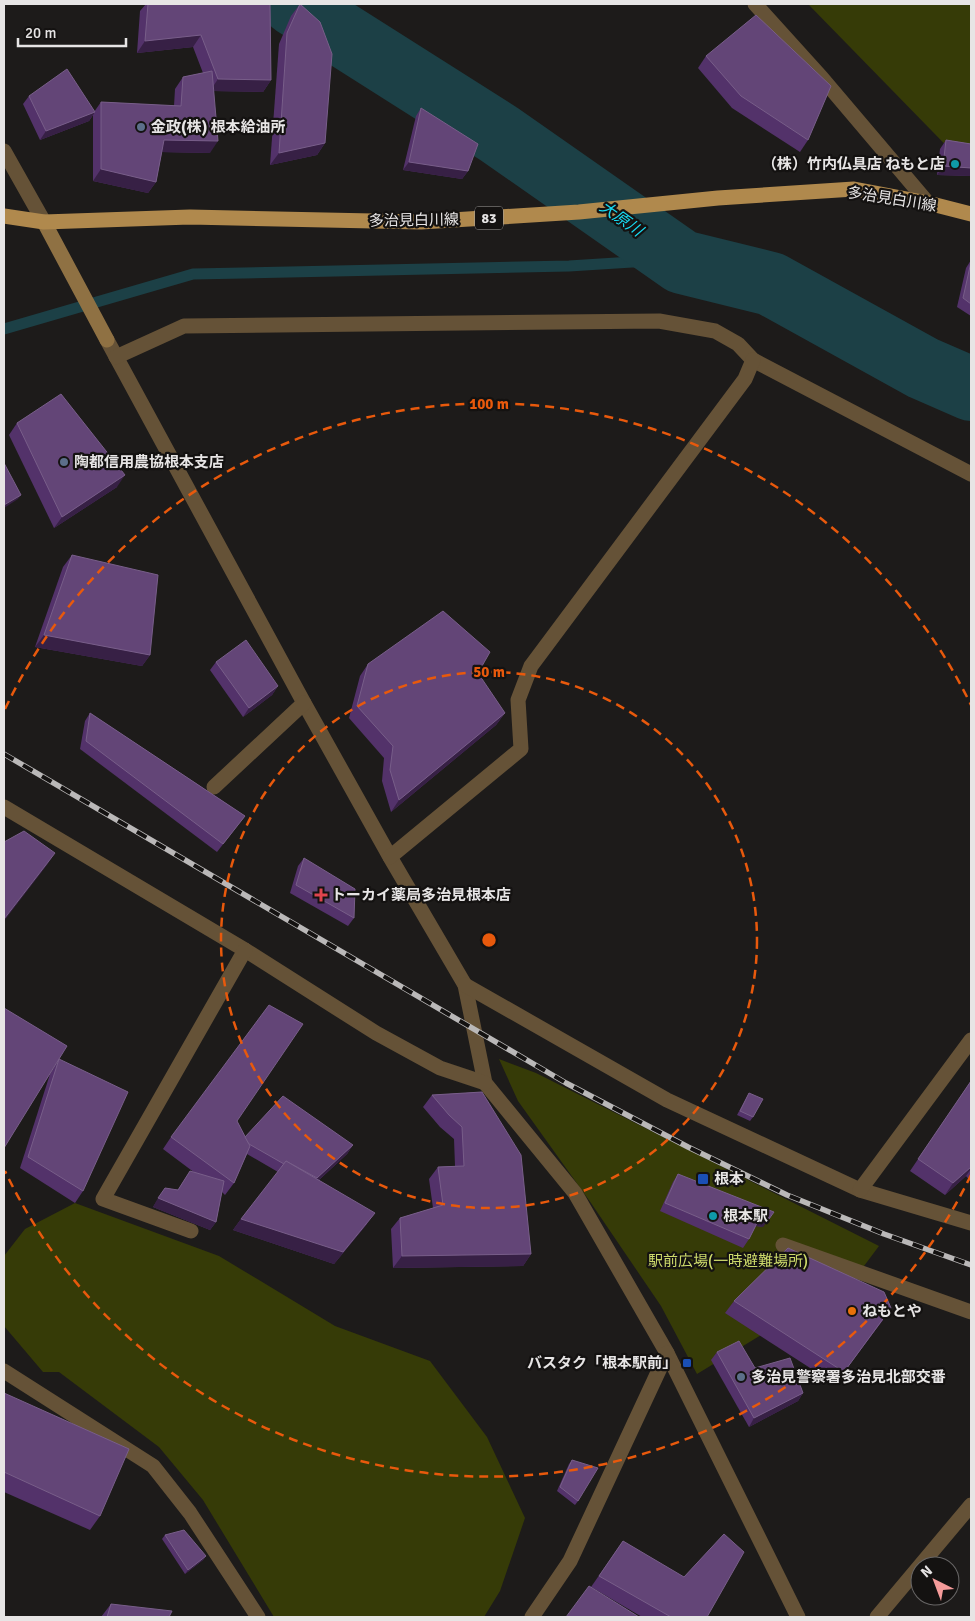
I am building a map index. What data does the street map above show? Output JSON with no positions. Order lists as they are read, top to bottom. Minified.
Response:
{"streets":{"main road":["多治見白川線","83"]},"water":["大原川"],"parks":["駅前広場(一時避難場所)"],"places":{"other":["金政(株) 根本給油所","（株）竹内仏具店 ねもと店","陶都信用農協根本支店","根本駅","ねもとや","多治見警察署多治見北部交番"],"health":["トーカイ薬局多治見根本店"],"transit":["根本","バスタク「根本駅前」"]},"scale_bar":"20 m","north":"top left","rings":["100 m","50 m"]}
